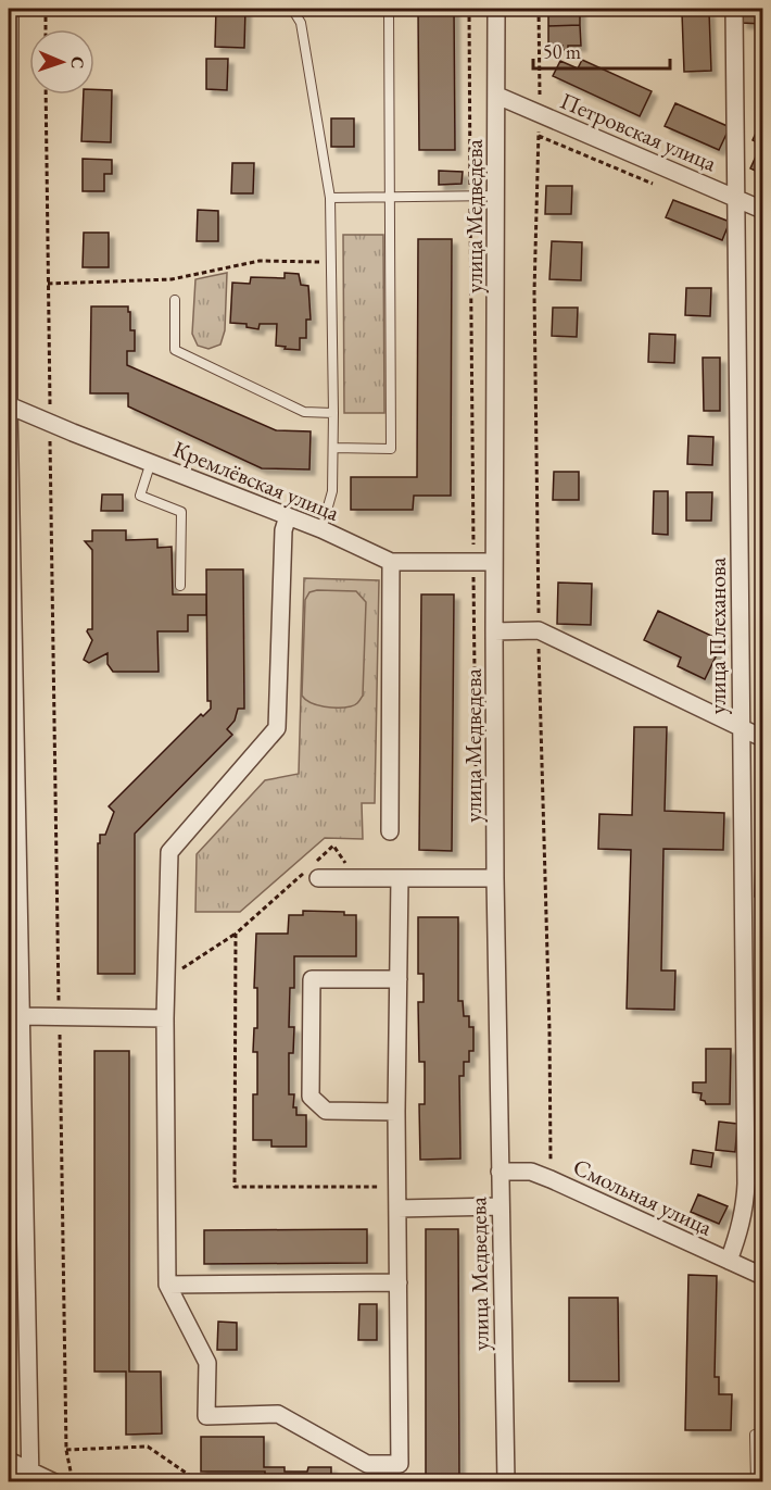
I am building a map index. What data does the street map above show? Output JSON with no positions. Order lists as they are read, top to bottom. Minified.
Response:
{"streets":{"street":["Петровская улица","улица Медведева","Кремлёвская улица","улица Плеханова","Смольная улица"]},"crossings":[["Петровская улица","улица Медведева"],["Петровская улица","улица Плеханова"],["улица Медведева","Кремлёвская улица"],["улица Медведева","Смольная улица"],["улица Плеханова","Смольная улица"]],"scale_bar":"50 m","north":"right"}
